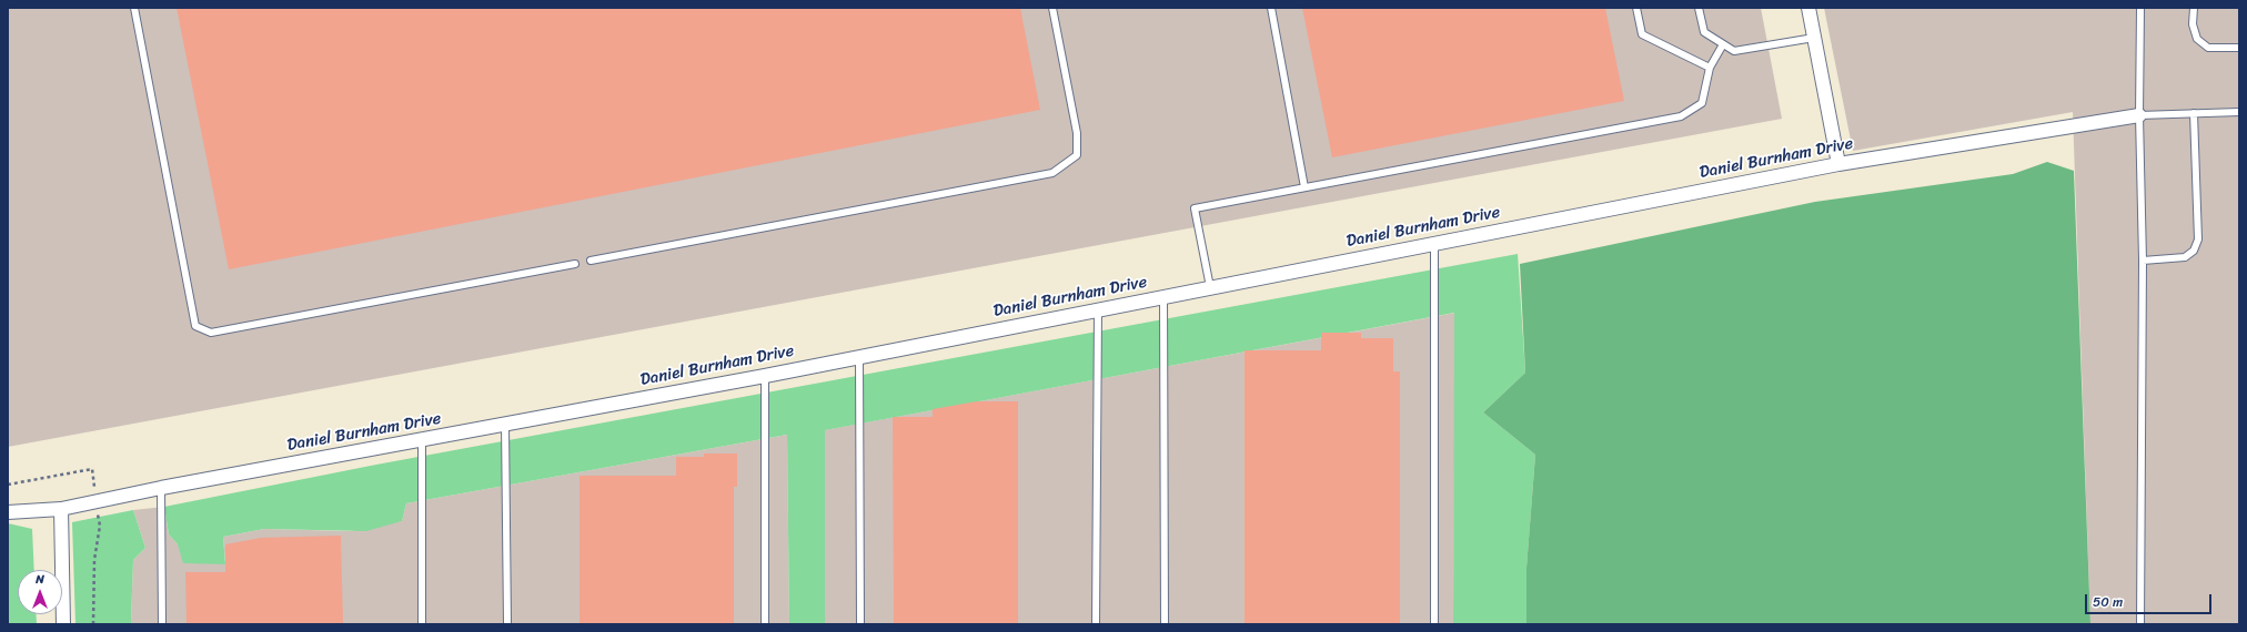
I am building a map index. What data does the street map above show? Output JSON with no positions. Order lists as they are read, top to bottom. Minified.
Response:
{"streets":{"street":["Daniel Burnham Drive"]},"scale_bar":"50 m","north":"top"}
